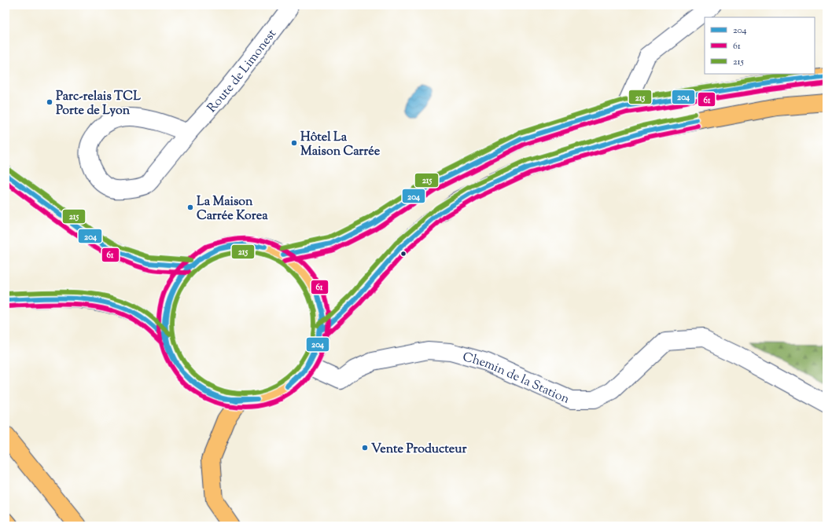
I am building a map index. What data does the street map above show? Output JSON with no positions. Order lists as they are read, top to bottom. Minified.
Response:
{"streets":{"street":["Route de Limonest","Chemin de la Station"]},"places":["Parc-relais TCL Porte de Lyon","Hôtel La Maison Carrée","La Maison Carrée Korea","Vente Producteur"],"lines":["transit line 215","transit line 204","transit line 61"],"legend":["204","61","215"]}
